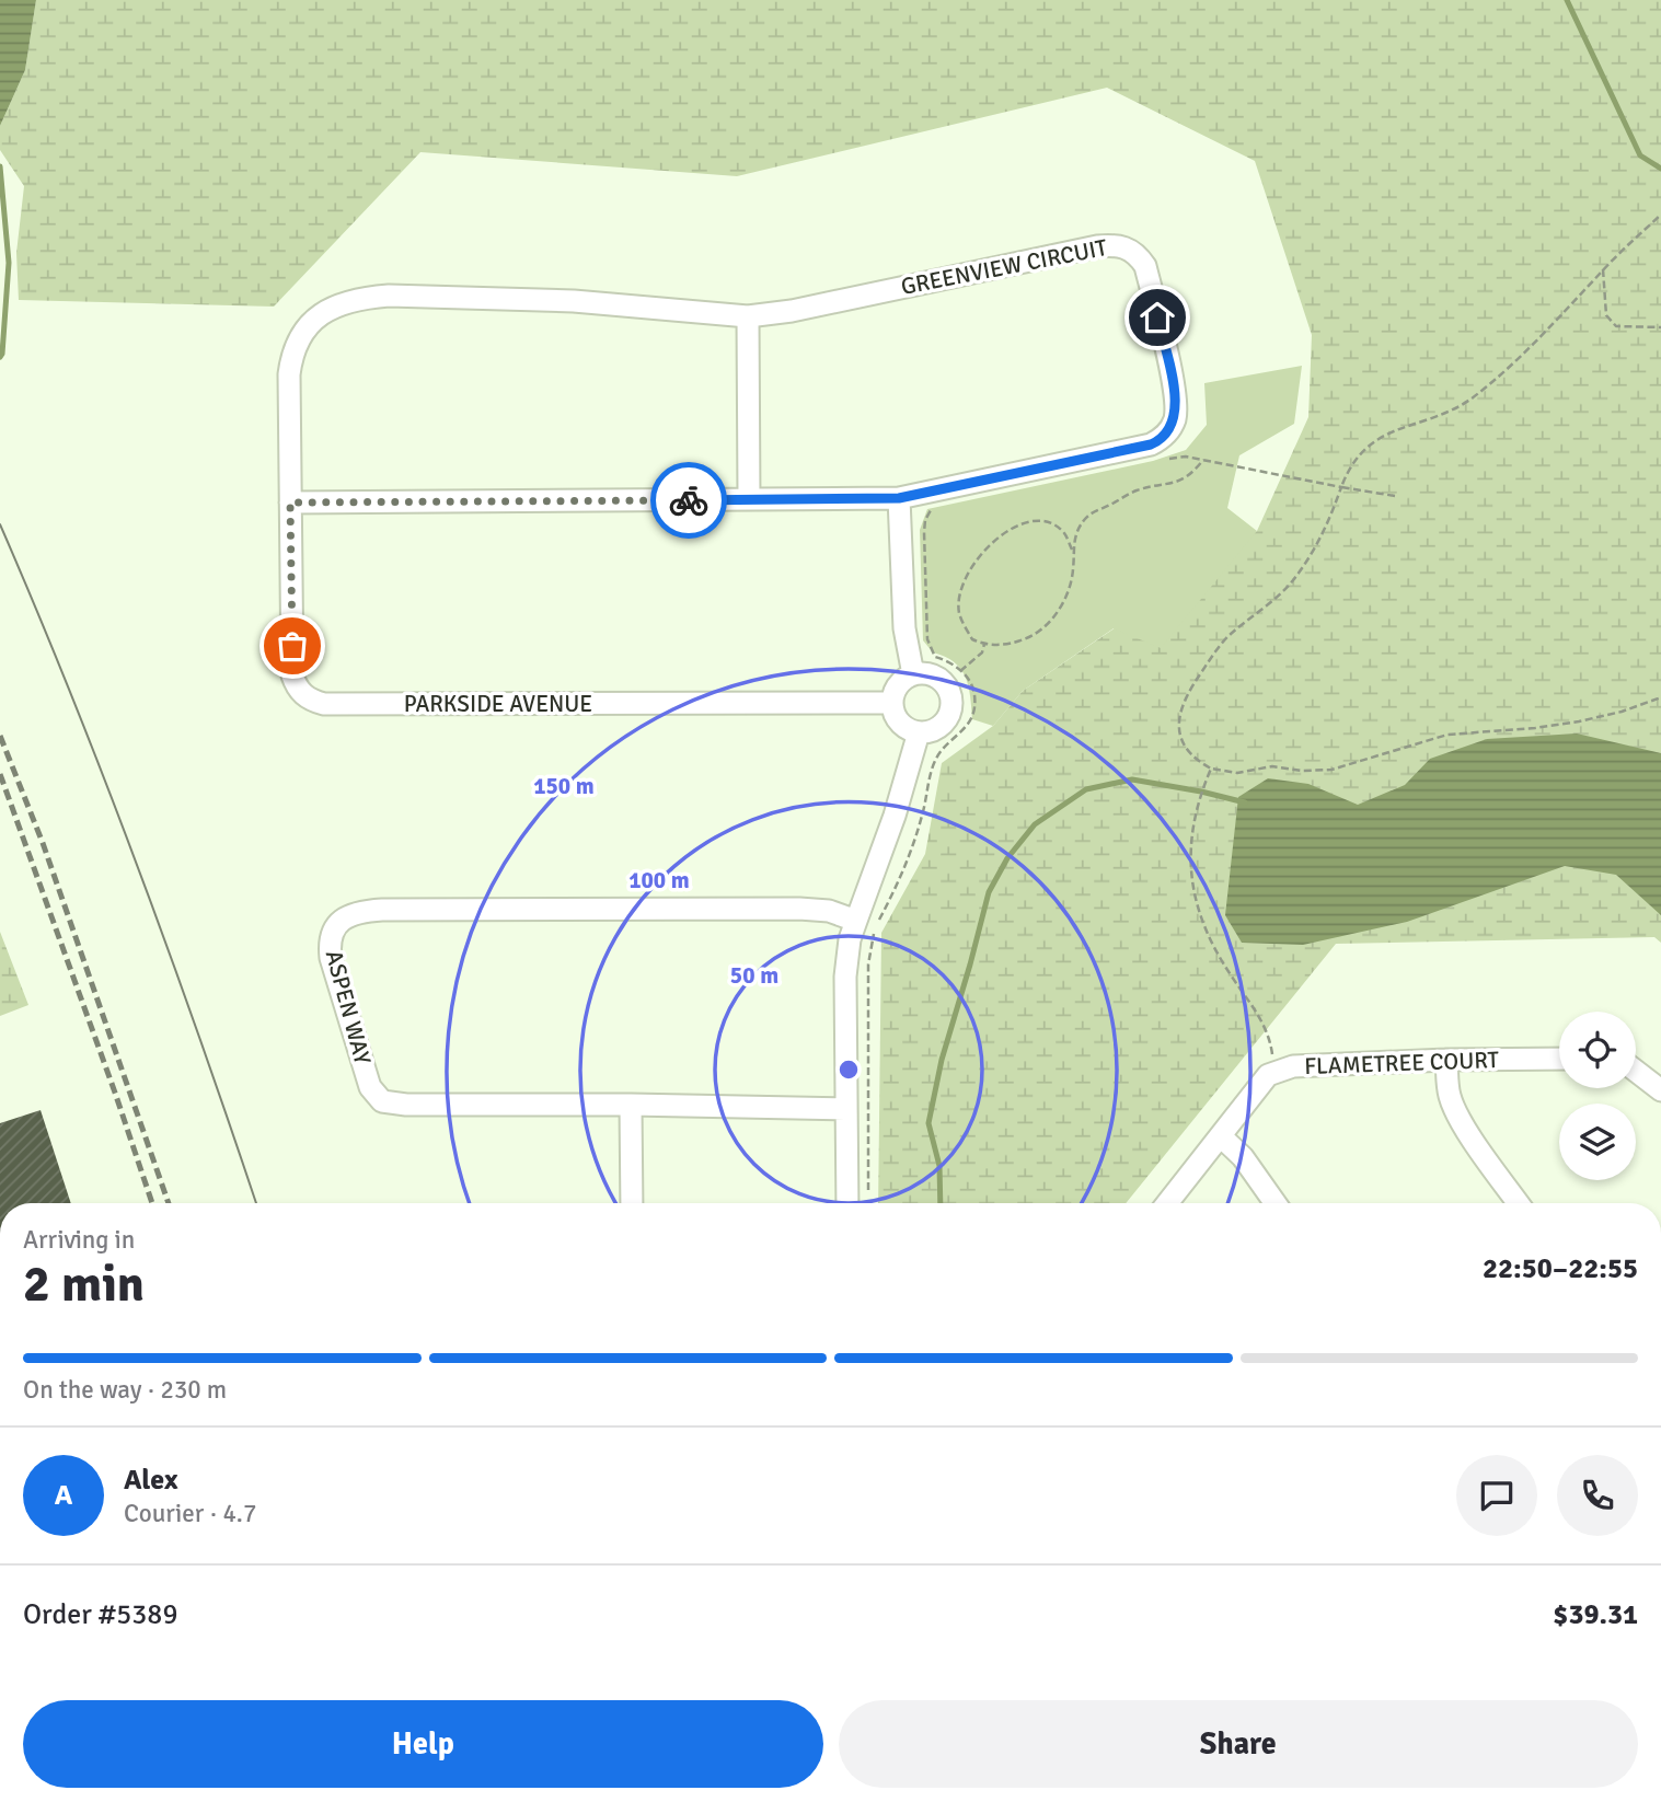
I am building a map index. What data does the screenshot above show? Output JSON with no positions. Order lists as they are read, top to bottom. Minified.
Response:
{"streets":{"street":["GREENVIEW CIRCUIT","PARKSIDE AVENUE","ASPEN WAY","FLAMETREE COURT"]},"crossings":[["GREENVIEW CIRCUIT","PARKSIDE AVENUE"]],"page":{"heading":["2 min","Arriving in","22:50–22:55"],"panel":["Alex","Courier · 4.7","Order #5389","$39.31"],"bar":"On the way · 230 m","round":"A","buttons":["Help","Share"]},"rings":["150 m","100 m","50 m"]}
